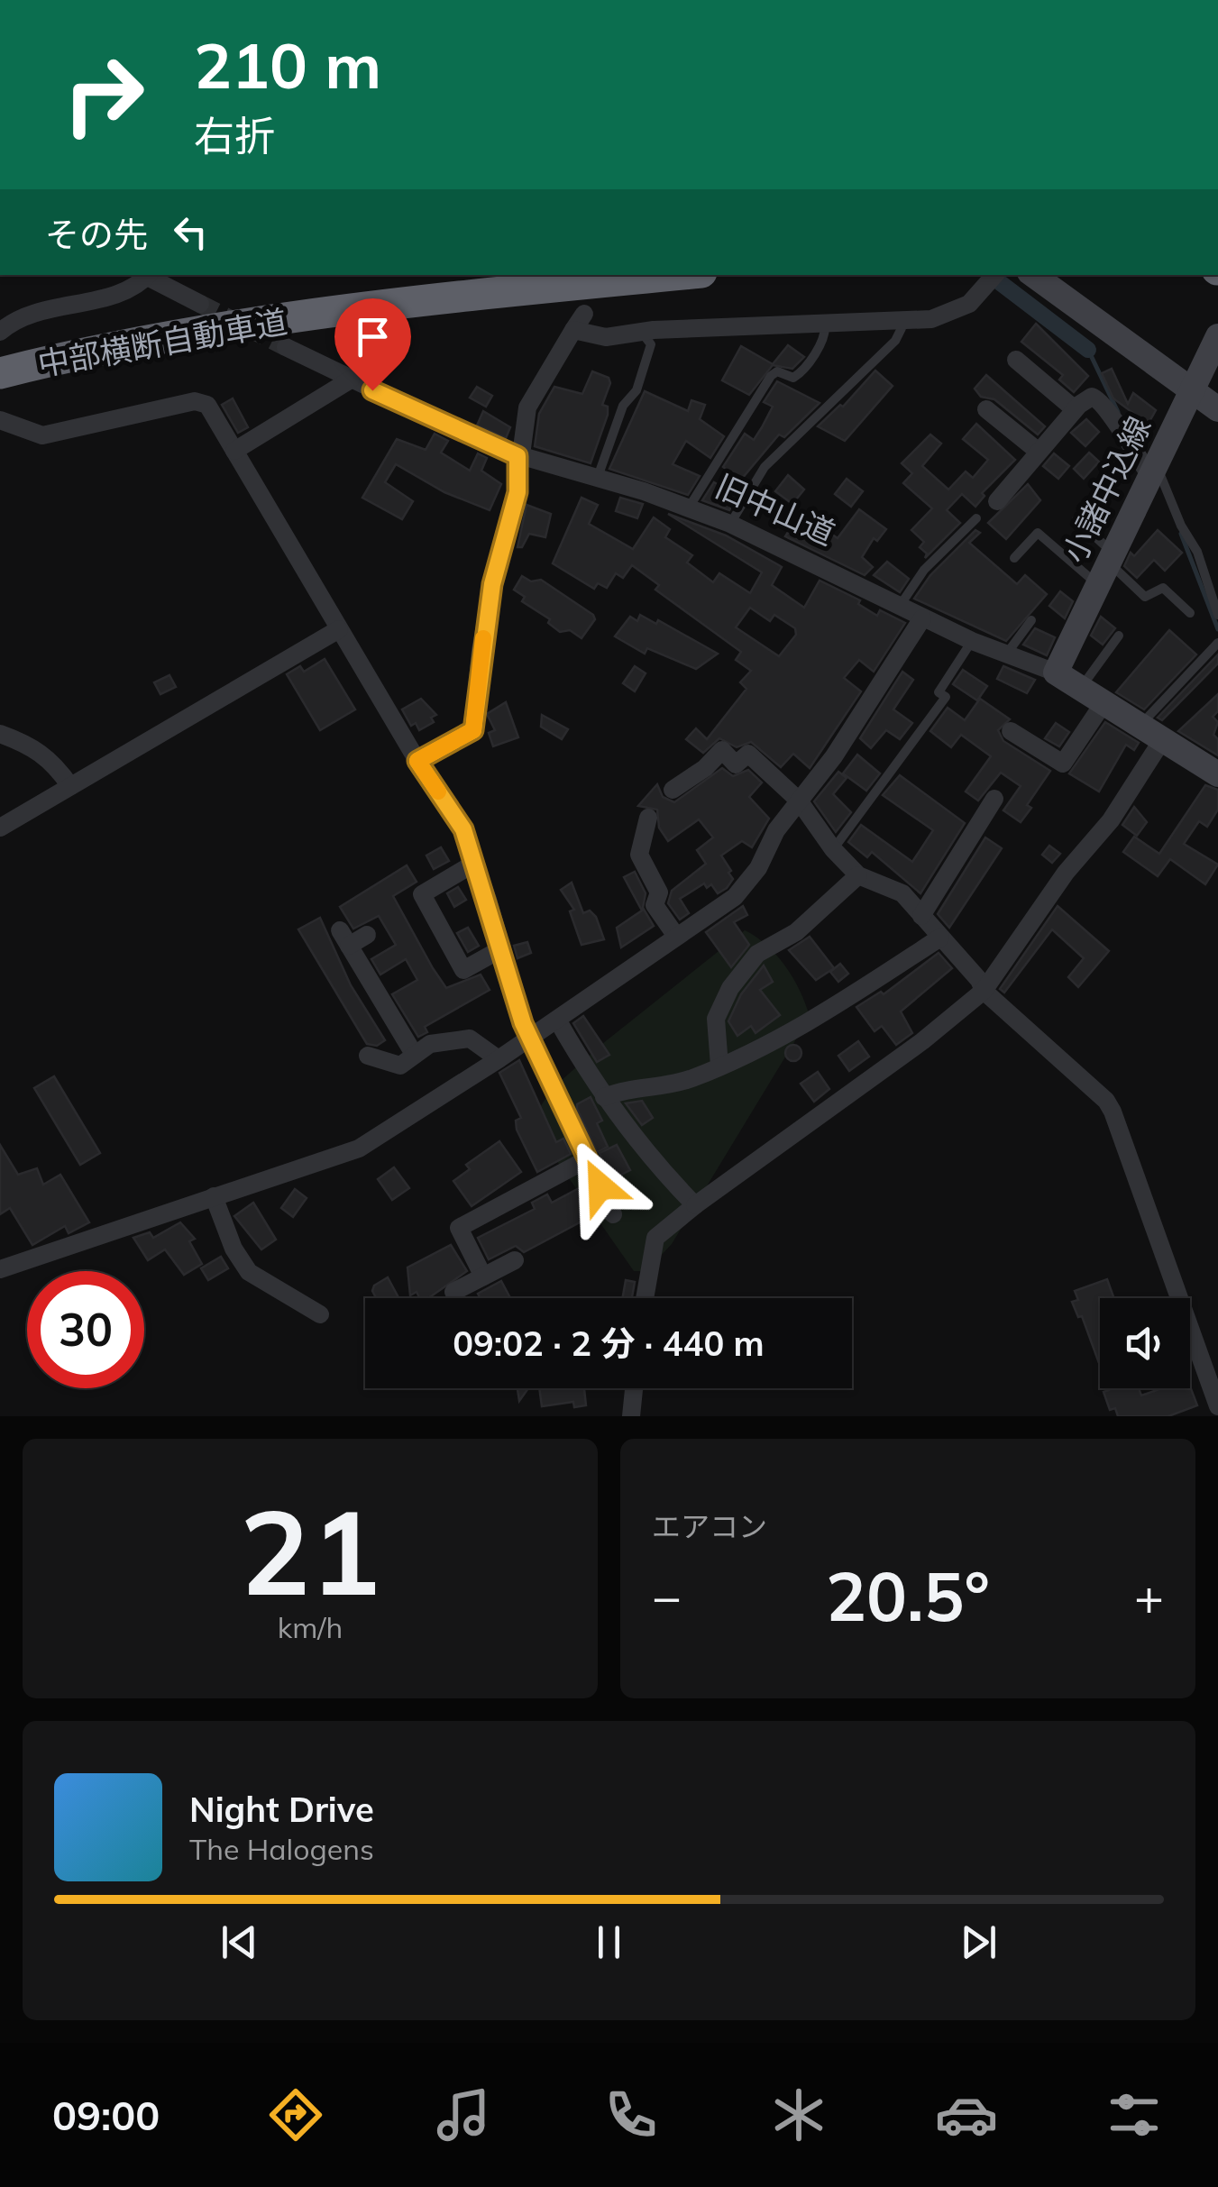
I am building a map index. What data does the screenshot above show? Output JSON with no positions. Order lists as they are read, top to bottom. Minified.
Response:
{"streets":{"highway":["中部横断自動車道"],"main road":["小諸中込線","旧中山道"]},"crossings":[["小諸中込線","旧中山道"]],"page":{"turn":["210 m","右折"],"then":"その先","limit":"30","trip":"09:02 · 2 分 · 440 m","tile":[["21","km/h"],"エアコン"],"heat":["−","20.5°","+"],"song":["Night Drive","The Halogens"],"tabs":"09:00"}}
